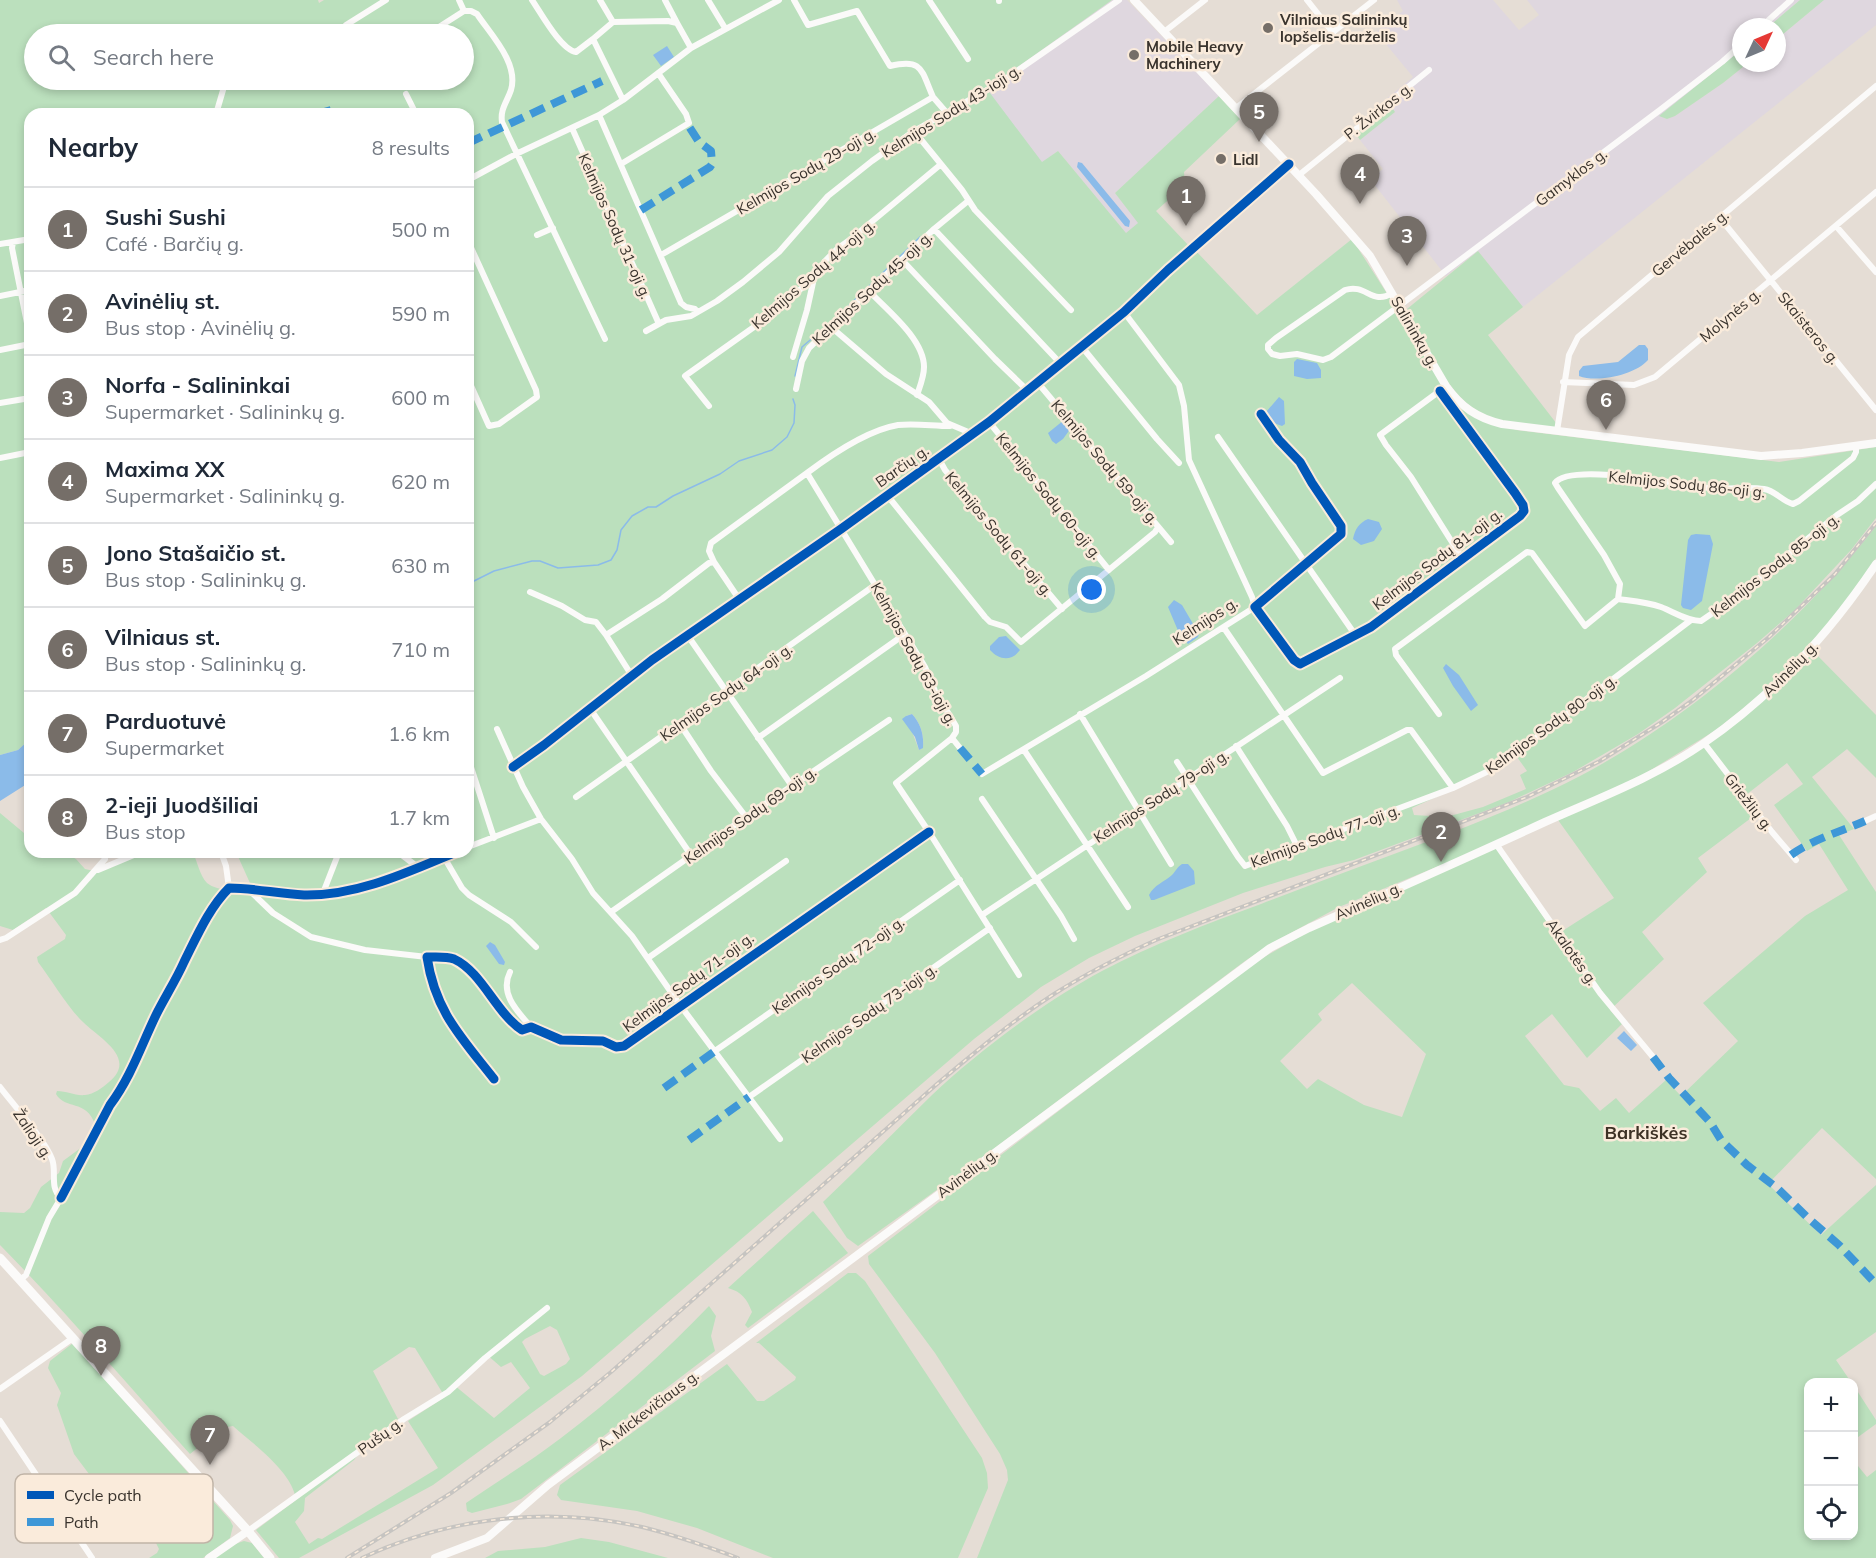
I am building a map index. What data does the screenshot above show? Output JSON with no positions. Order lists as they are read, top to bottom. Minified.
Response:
{"streets":{"main road":["Salininkų g.","Avinėlių g.","A. Mickevičiaus g.","Pušų g."],"street":["Kelmijos Sodų 43-ioji g.","P. Žvirkos g.","Kelmijos Sodų 29-oji g.","Gamyklos g.","Kelmijos Sodų 31-oji g.","Gervėbalės g.","Kelmijos Sodų 44-oji g.","Kelmijos Sodų 45-oji g.","Molynės g.","Skaisteros g.","Kelmijos Sodų 59-oji g.","Barčių g.","Kelmijos Sodų 86-oji g.","Kelmijos Sodų 60-oji g.","Kelmijos Sodų 61-oji g.","Kelmijos Sodų 81-oji g.","Kelmijos Sodų 85-oji g.","Kelmijos g.","Kelmijos Sodų 63-ioji g.","Kelmijos Sodų 64-oji g.","Kelmijos Sodų 80-oji g.","Kelmijos Sodų 79-oji g.","Griežlių g.","Kelmijos Sodų 69-oji g.","Kelmijos Sodų 77-oji g.","Akalotės g.","Kelmijos Sodų 72-oji g.","Kelmijos Sodų 71-oji g.","Kelmijos Sodų 73-ioji g.","Žalioji g."]},"crossings":[["Kelmijos Sodų 43-ioji g.","Kelmijos Sodų 31-oji g."],["P. Žvirkos g.","Salininkų g."],["Gamyklos g.","Salininkų g."],["Gervėbalės g.","Molynės g."],["Gervėbalės g.","Skaisteros g."],["Gervėbalės g.","Salininkų g."],["Molynės g.","Skaisteros g."],["Salininkų g.","Barčių g."],["Salininkų g.","Kelmijos Sodų 86-oji g."],["Salininkų g.","Kelmijos Sodų 81-oji g."],["Kelmijos Sodų 59-oji g.","Barčių g."],["Barčių g.","Kelmijos Sodų 60-oji g."],["Barčių g.","Kelmijos Sodų 61-oji g."],["Barčių g.","Kelmijos g."],["Barčių g.","Kelmijos Sodų 63-ioji g."],["Kelmijos Sodų 86-oji g.","Kelmijos Sodų 85-oji g."],["Kelmijos Sodų 81-oji g.","Kelmijos g."],["Kelmijos Sodų 85-oji g.","Kelmijos Sodų 80-oji g."],["Kelmijos Sodų 63-ioji g.","Kelmijos Sodų 64-oji g."],["Kelmijos Sodų 63-ioji g.","Kelmijos Sodų 79-oji g."],["Kelmijos Sodų 63-ioji g.","Kelmijos Sodų 72-oji g."],["Kelmijos Sodų 63-ioji g.","Kelmijos Sodų 71-oji g."],["Kelmijos Sodų 63-ioji g.","Kelmijos Sodų 73-ioji g."],["Avinėlių g.","Griežlių g."],["Avinėlių g.","Akalotės g."],["Avinėlių g.","A. Mickevičiaus g."],["Kelmijos Sodų 80-oji g.","Kelmijos Sodų 77-oji g."],["Kelmijos Sodų 79-oji g.","Kelmijos Sodų 77-oji g."]],"districts":["Barkiškės"],"places":["Vilniaus Salininkų lopšelis-darželis","Mobile Heavy Machinery","Lidl"],"legend":["Cycle path","Path"],"north":"top right","page":{"search":"Search here","pins":["5","4","1","3","6","2","8","7"],"heading":["Nearby","8 results"],"list":[{"mark":"1","name":"Sushi Sushi","note":"Café · Barčių g.","value":"500 m"},{"mark":"2","name":"Avinėlių st.","note":"Bus stop · Avinėlių g.","value":"590 m"},{"mark":"3","name":"Norfa - Salininkai","note":"Supermarket · Salininkų g.","value":"600 m"},{"mark":"4","name":"Maxima XX","note":"Supermarket · Salininkų g.","value":"620 m"},{"mark":"5","name":"Jono Stašaičio st.","note":"Bus stop · Salininkų g.","value":"630 m"},{"mark":"6","name":"Vilniaus st.","note":"Bus stop · Salininkų g.","value":"710 m"},{"mark":"7","name":"Parduotuvė","note":"Supermarket","value":"1.6 km"},{"mark":"8","name":"2-ieji Juodšiliai","note":"Bus stop","value":"1.7 km"}],"map_buttons":["+","−"]}}
